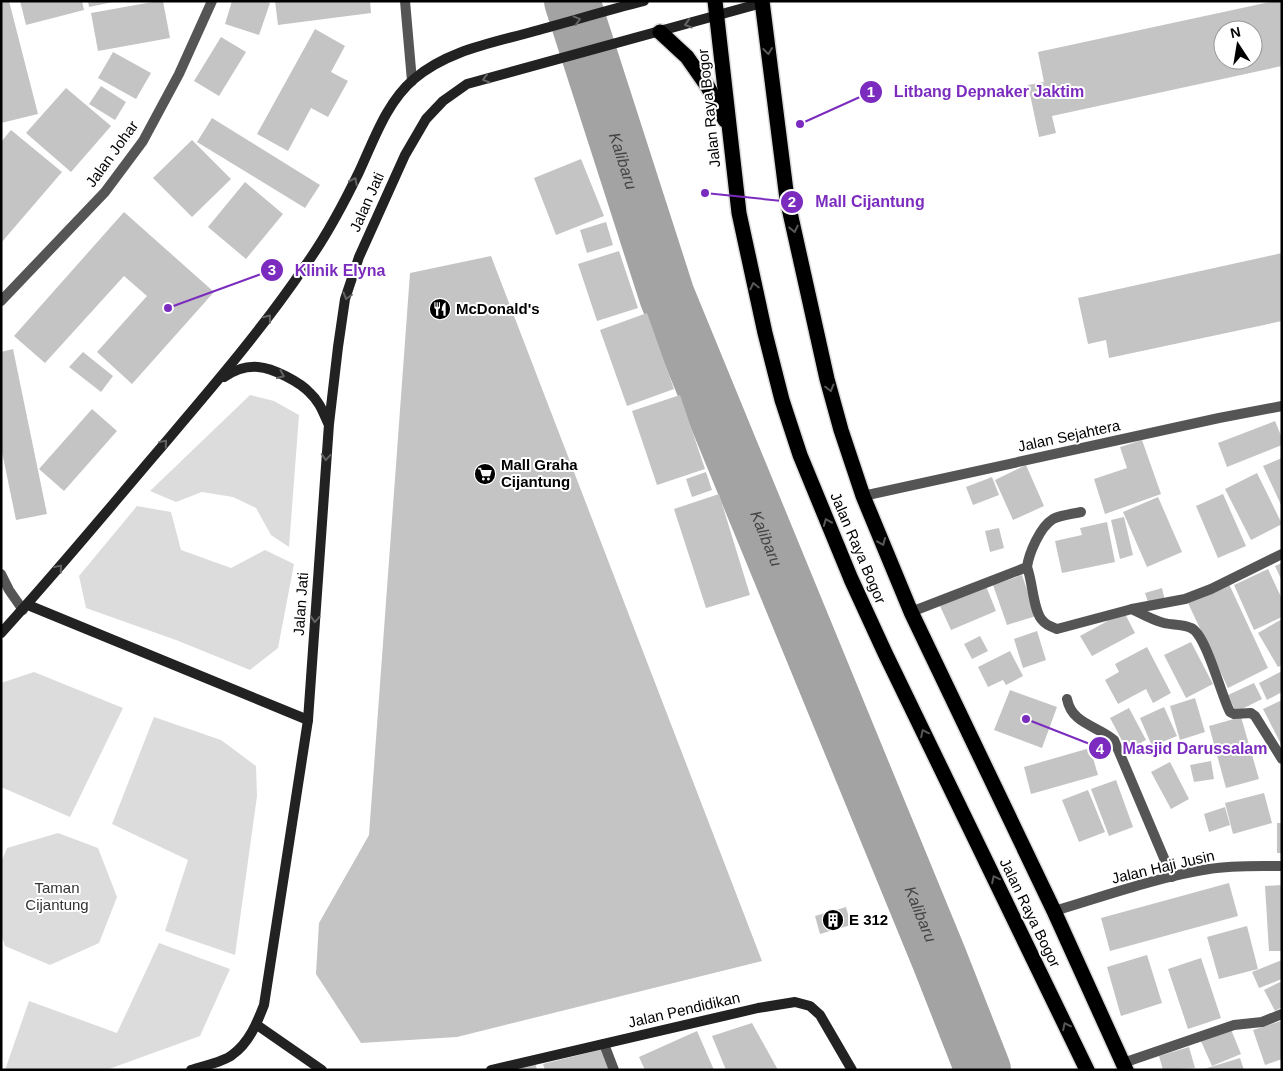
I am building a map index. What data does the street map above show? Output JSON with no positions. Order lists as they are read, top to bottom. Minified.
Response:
{"streets":{"highway":["Jalan Raya Bogor"],"main road":["Jalan Jati","Jalan Pendidikan"],"street":["Jalan Johar","Jalan Sejahtera","Jalan Haji Jusin"]},"crossings":[["Jalan Raya Bogor","Jalan Jati"],["Jalan Raya Bogor","Jalan Sejahtera"],["Jalan Raya Bogor","Jalan Haji Jusin"]],"water":["Kalibaru"],"parks":["Taman Cijantung"],"places":{"other":["Litbang Depnaker Jaktim","Mall Cijantung","Klinik Elyna","Masjid Darussalam"],"restaurant":["McDonald's"],"supermarket":["Mall Graha Cijantung"],"building":["E 312"]},"north":"top"}
